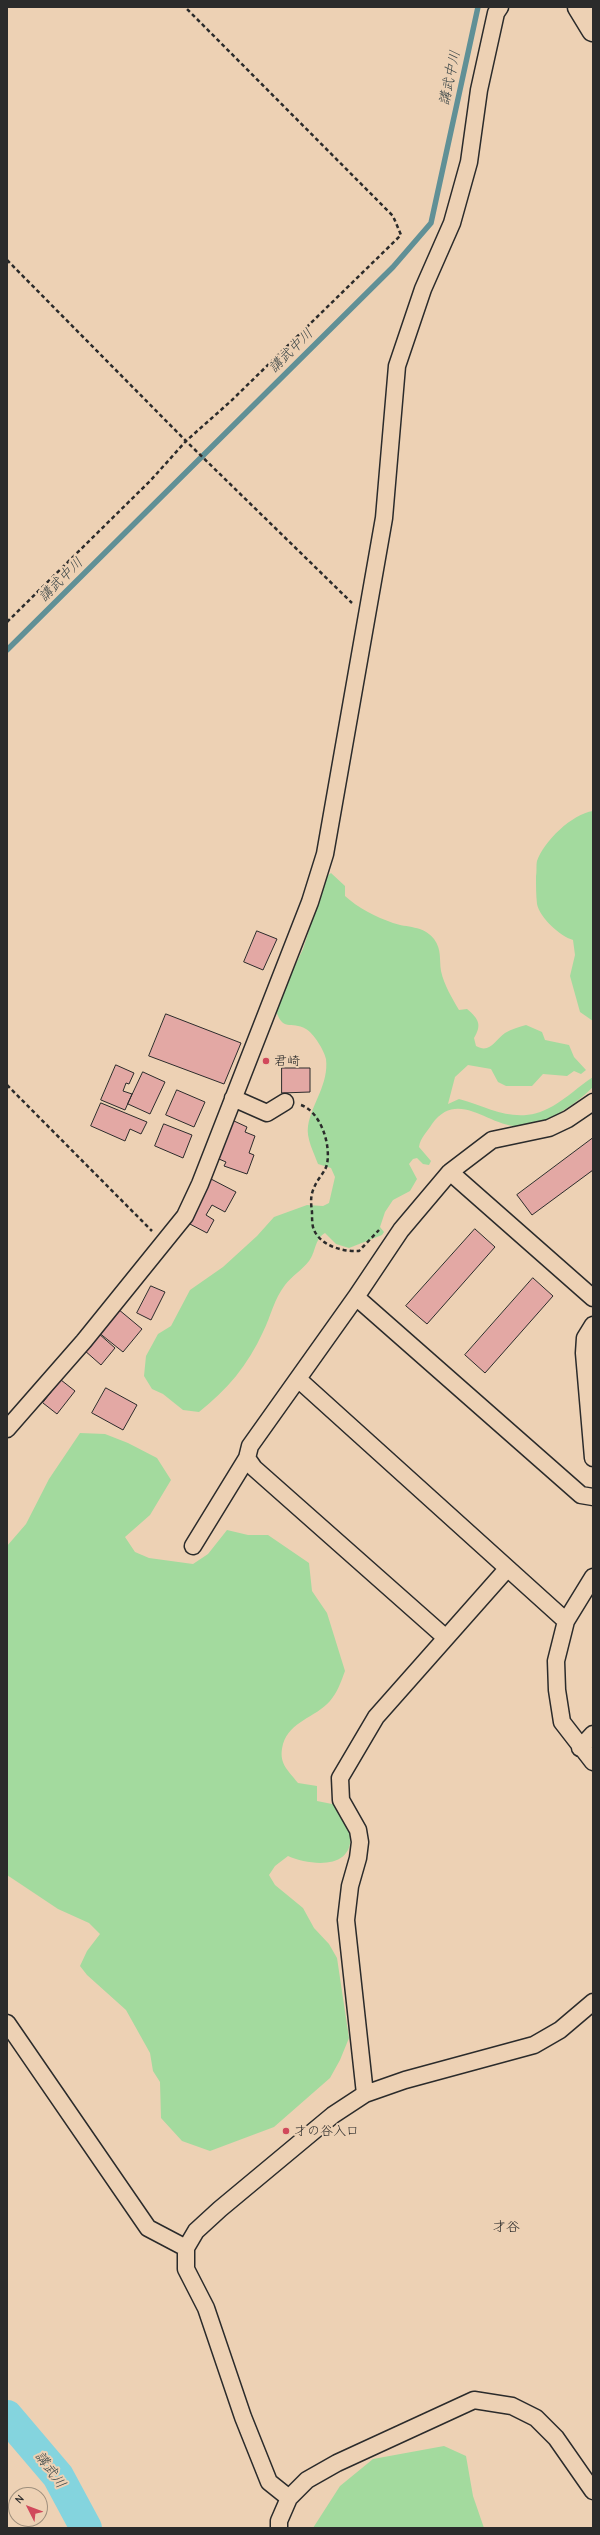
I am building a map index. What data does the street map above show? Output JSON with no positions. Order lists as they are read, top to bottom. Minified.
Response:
{"districts":["才谷"],"water":["講武中川","講武川"],"places":["君崎","才の谷入口"],"north":"top left"}
